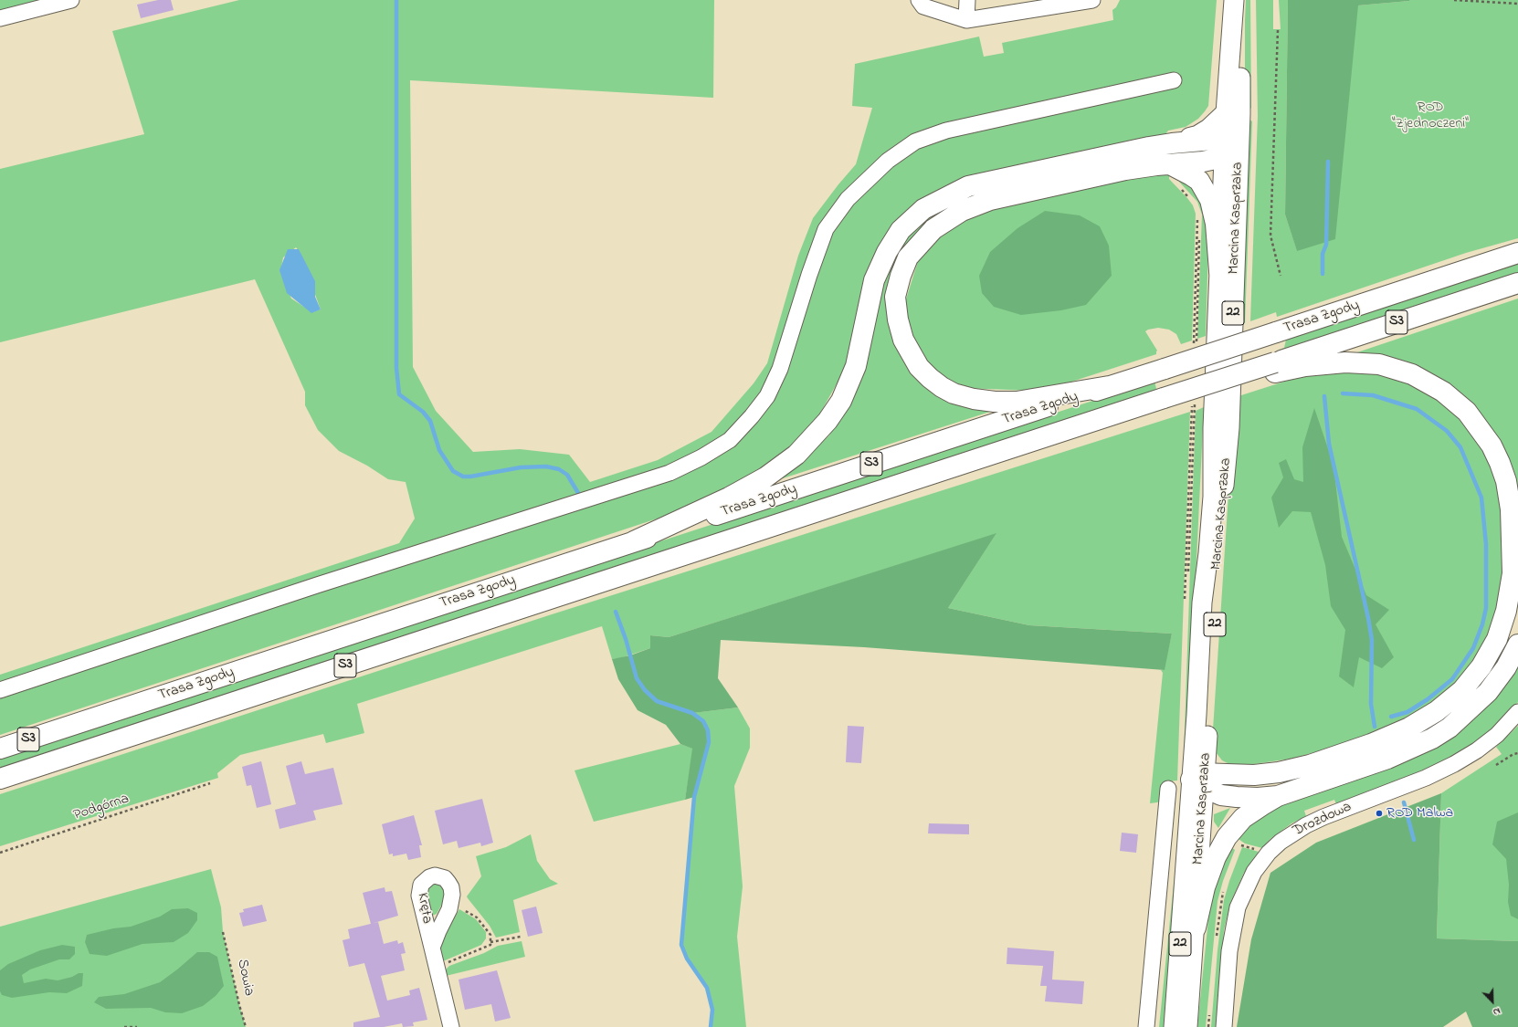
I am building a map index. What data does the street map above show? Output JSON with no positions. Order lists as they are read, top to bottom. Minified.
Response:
{"streets":{"highway":["Trasa Zgody","S3"],"main road":["Marcina Kasprzaka","22"],"street":["Drozdowa","Kręta"],"path":["Podgórna","Sowia"]},"parks":["ROD \"Zjednoczeni\""],"places":["ROD Malwa"],"north":"bottom right"}
